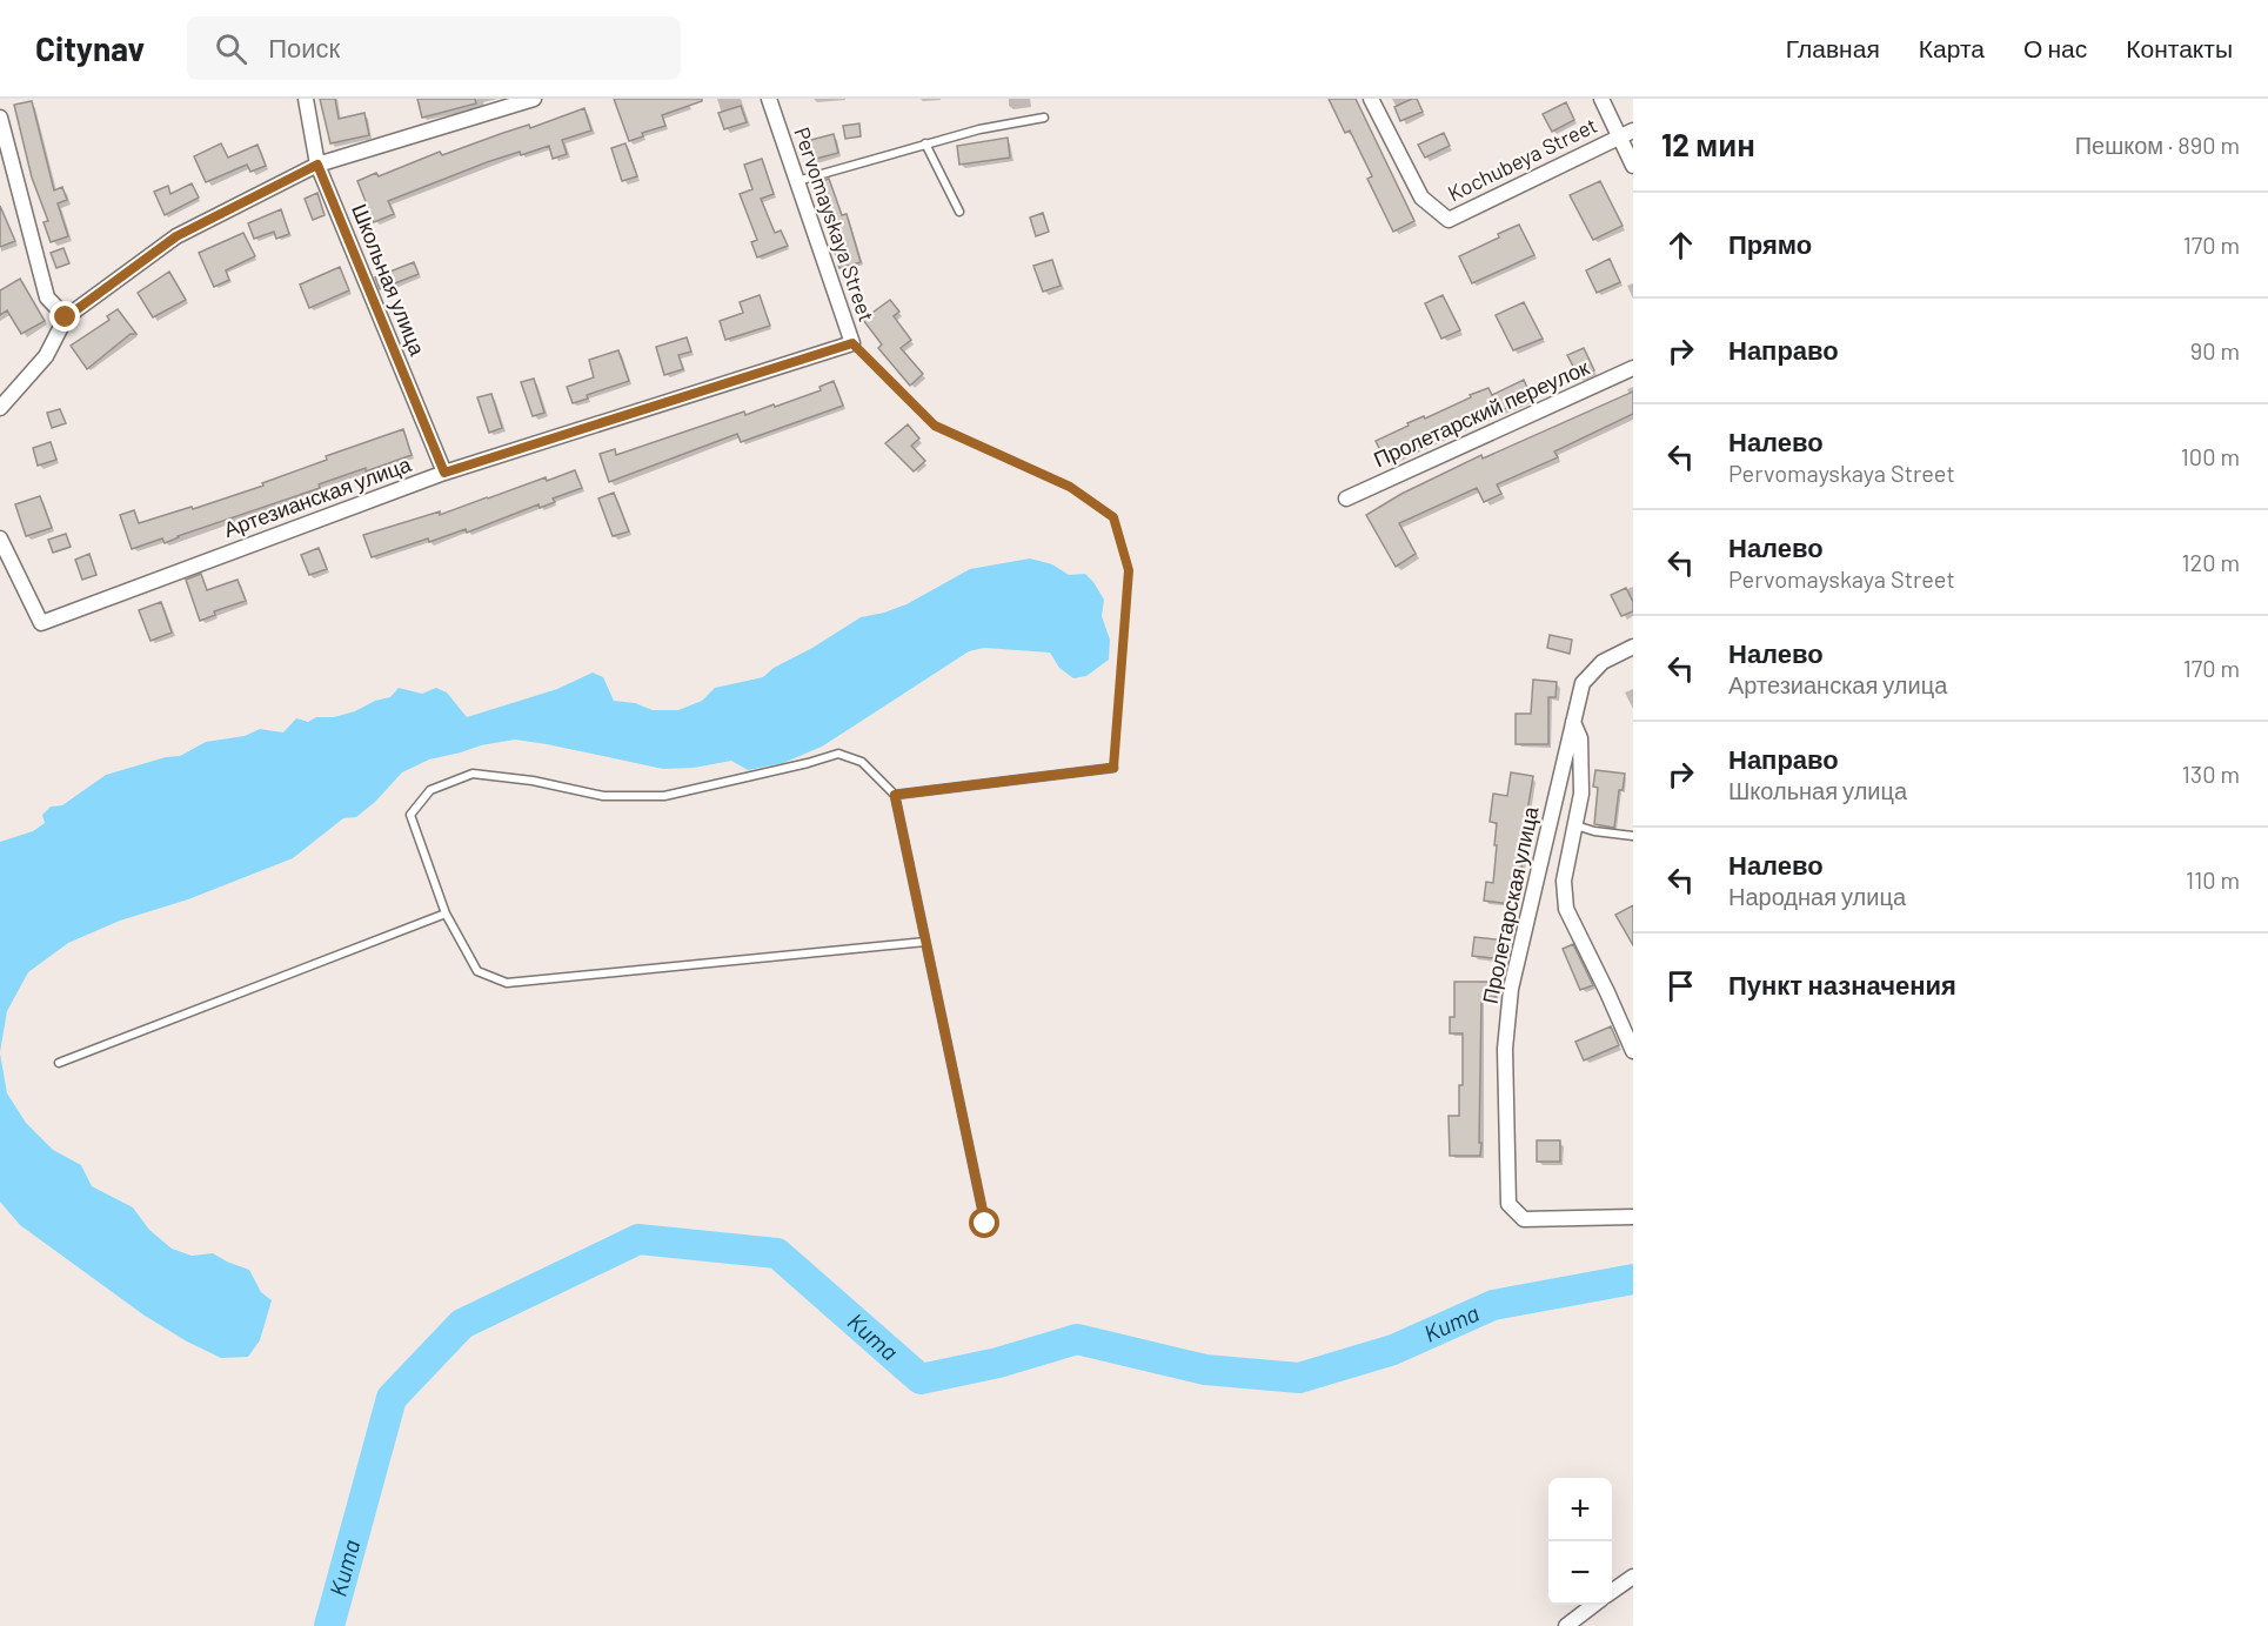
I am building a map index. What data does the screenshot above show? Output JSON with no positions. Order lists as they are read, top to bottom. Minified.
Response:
{"streets":{"street":["Kochubeya Street","Pervomayskaya Street","Школьная улица","Пролетарский переулок","Артезианская улица","Пролетарская улица"]},"crossings":[["Pervomayskaya Street","Артезианская улица"],["Школьная улица","Артезианская улица"]],"water":["Kuma"],"page":{"header":"Citynav","search":"Поиск","nav":["Главная","Карта","О нас","Контакты"],"heading":["12 мин","Пешком · 890 m"],"list":[["Прямо","170 m"],["Направо","90 m"],["Налево","Pervomayskaya Street","100 m"],["Налево","Pervomayskaya Street","120 m"],["Налево","Артезианская улица","170 m"],["Направо","Школьная улица","130 m"],["Налево","Народная улица","110 m"],"Пункт назначения"],"map_buttons":["+","−"]}}
